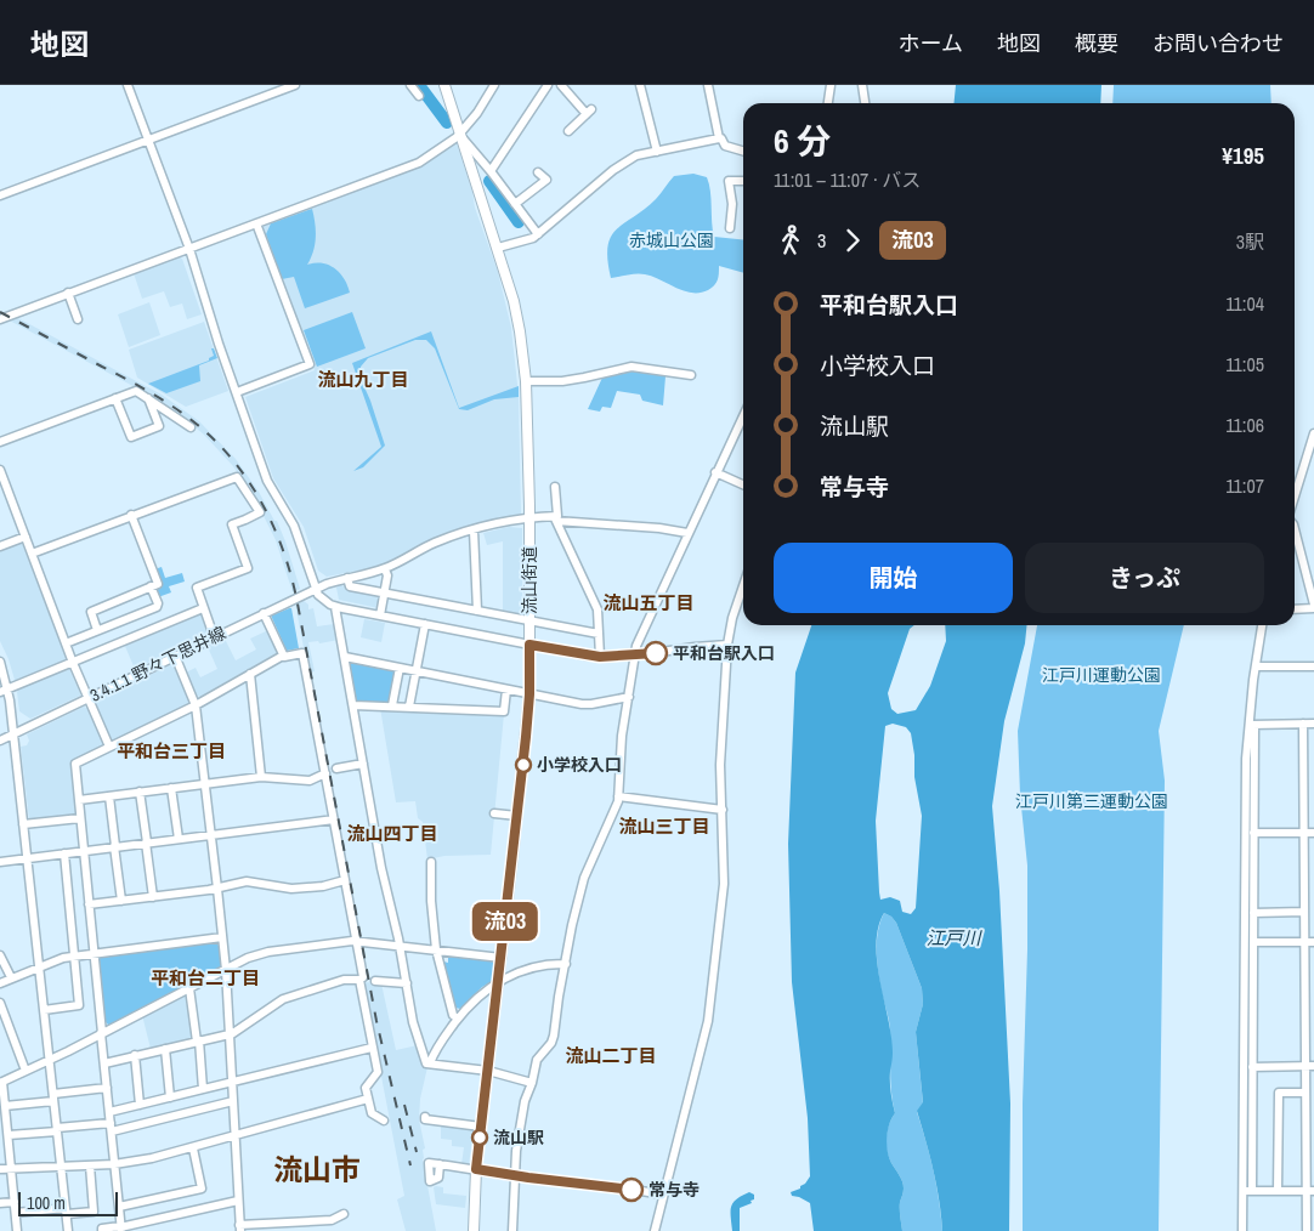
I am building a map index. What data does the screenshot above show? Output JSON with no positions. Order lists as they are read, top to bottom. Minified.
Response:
{"streets":{"main road":["流山街道"],"street":["3.4.1.1 野々下思井線"]},"crossings":[["流山街道","3.4.1.1 野々下思井線"]],"districts":["流山九丁目","流山五丁目","平和台三丁目","流山三丁目","流山四丁目","平和台二丁目","流山二丁目","流山市"],"water":["江戸川"],"parks":["赤城山公園","江戸川運動公園","江戸川第三運動公園"],"places":["平和台駅入口","小学校入口","流山駅","常与寺"],"lines":["bus line 流03"],"scale_bar":"100 m","page":{"header":"地図","nav":["ホーム","地図","概要","お問い合わせ"],"on_map":"流03","heading":["6 分","11:01 – 11:07 · バス","¥195"],"legs":["3","流03","3駅"],"list":[{"name":"平和台駅入口","value":"11:04"},{"name":"小学校入口","value":"11:05"},{"name":"流山駅","value":"11:06"},{"name":"常与寺","value":"11:07"}],"buttons":["開始","きっぷ"],"scale":"100 m"}}
